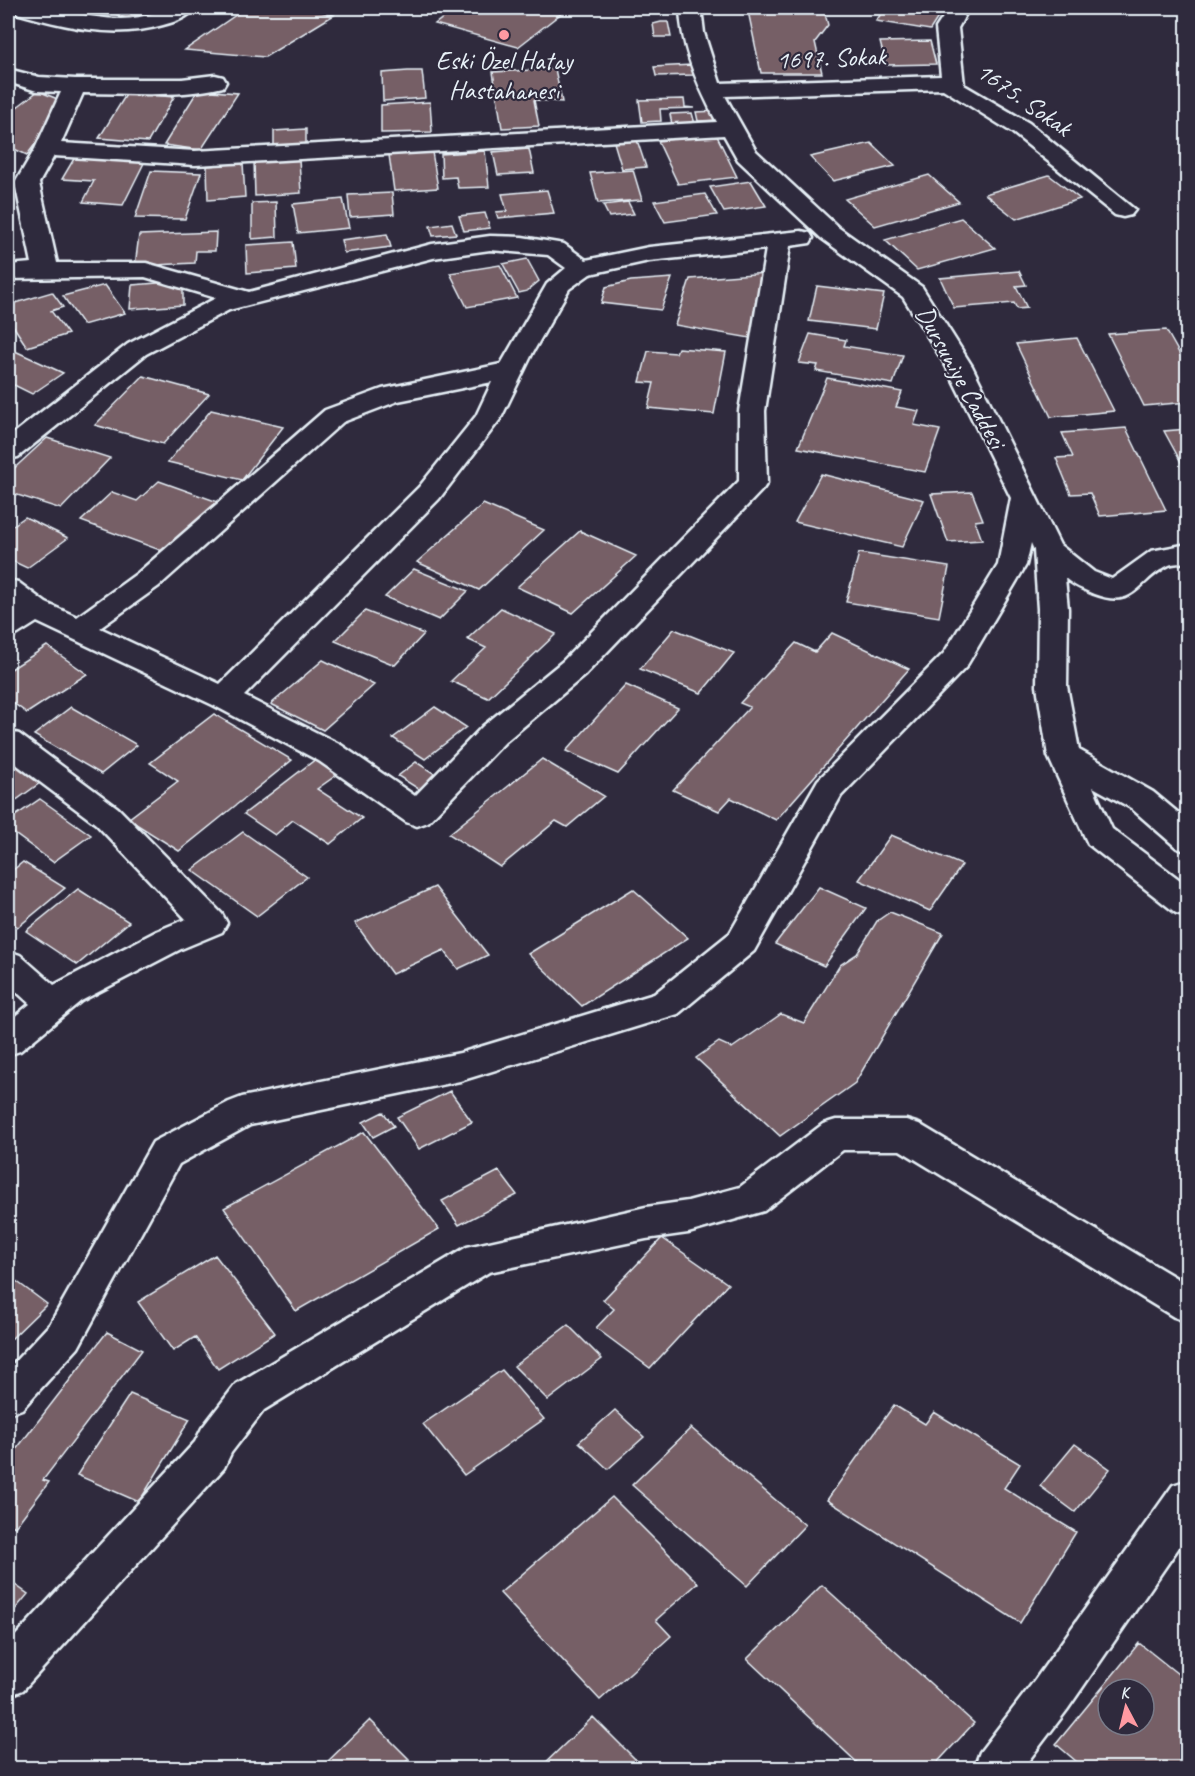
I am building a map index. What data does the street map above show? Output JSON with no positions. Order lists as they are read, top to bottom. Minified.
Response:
{"streets":{"street":["1697. Sokak","1675. Sokak","Dursuniye Caddesi"]},"crossings":[["1697. Sokak","1675. Sokak"],["1697. Sokak","Dursuniye Caddesi"]],"places":["Eski Özel Hatay Hastahanesi"],"north":"top"}
